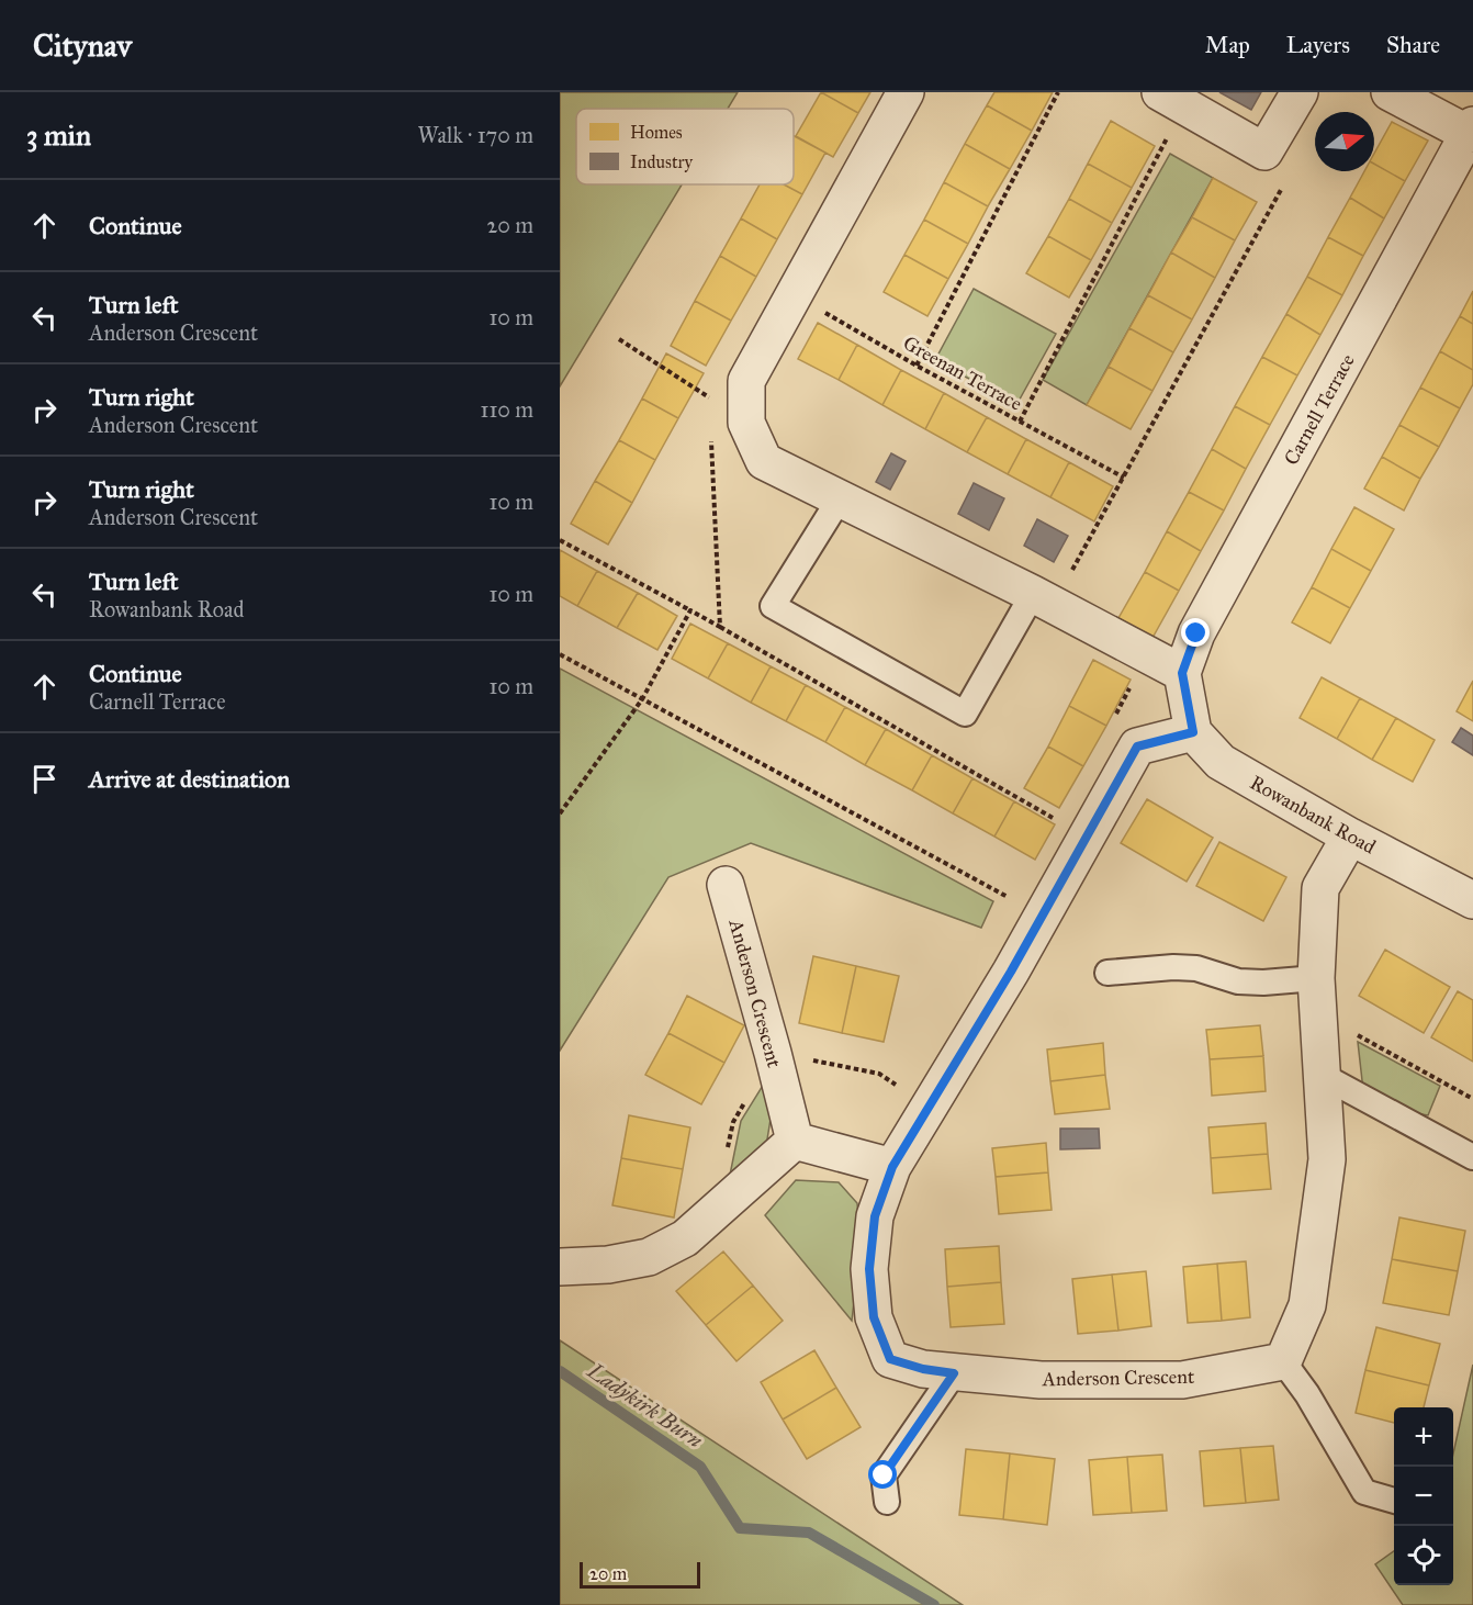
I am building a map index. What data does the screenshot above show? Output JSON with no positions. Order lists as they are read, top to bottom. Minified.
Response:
{"streets":{"street":["Carnell Terrace","Rowanbank Road","Anderson Crescent"],"path":["Greenan Terrace"]},"crossings":[["Carnell Terrace","Rowanbank Road"],["Carnell Terrace","Anderson Crescent"],["Rowanbank Road","Anderson Crescent"]],"water":["Ladykirk Burn"],"legend":["Homes","Industry"],"scale_bar":"20 m","north":"right","page":{"header":"Citynav","nav":["Map","Layers","Share"],"heading":["3 min","Walk · 170 m"],"list":[["Continue","20 m"],["Turn left","Anderson Crescent","10 m"],["Turn right","Anderson Crescent","110 m"],["Turn right","Anderson Crescent","10 m"],["Turn left","Rowanbank Road","10 m"],["Continue","Carnell Terrace","10 m"],"Arrive at destination"],"map_buttons":["+","−"],"scale":"20 m"}}
